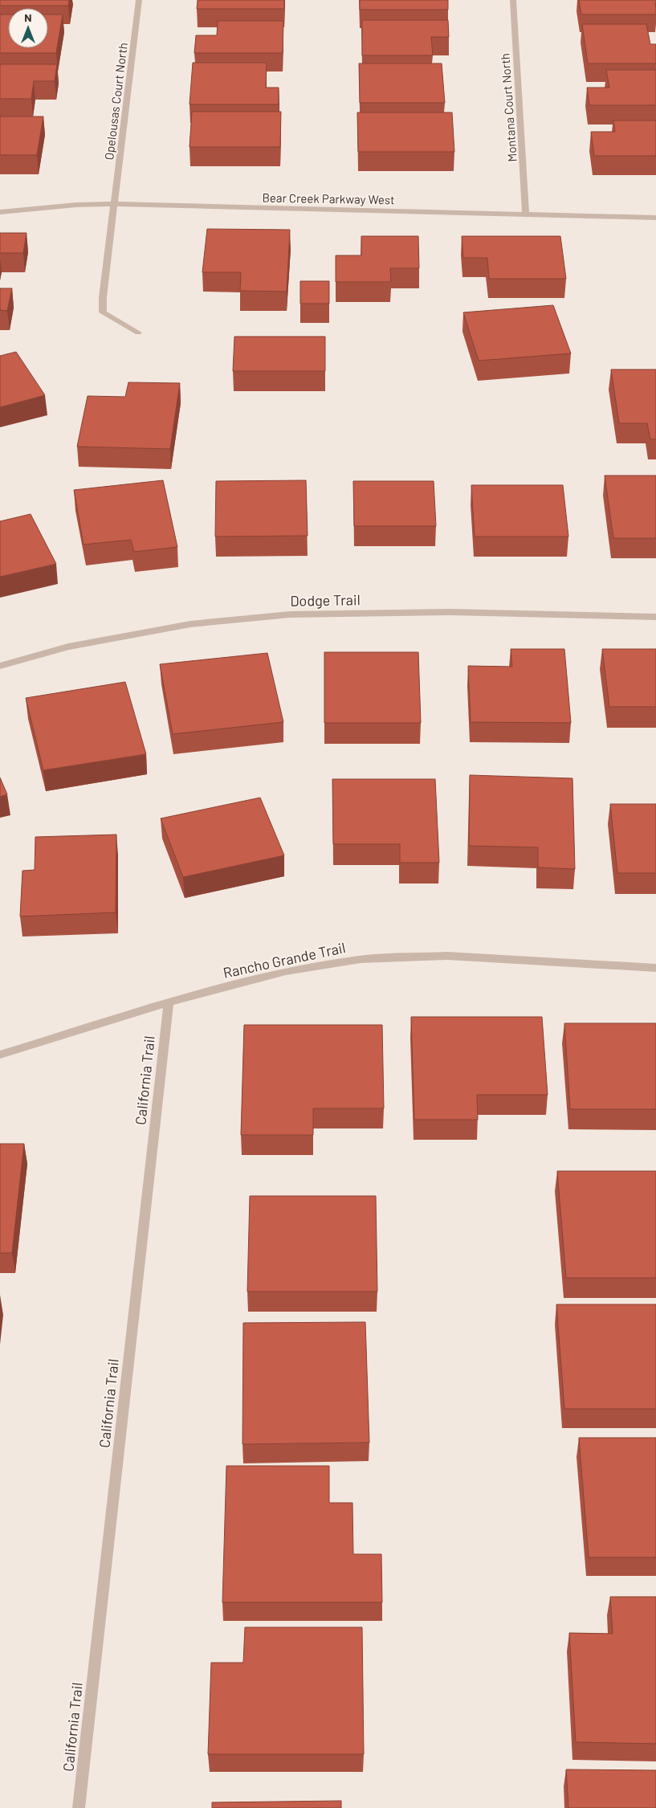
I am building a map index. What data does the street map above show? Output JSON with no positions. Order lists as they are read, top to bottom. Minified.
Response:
{"streets":{"street":["Opelousas Court North","Montana Court North","Bear Creek Parkway West","Dodge Trail","Rancho Grande Trail","California Trail"]},"crossings":[["Opelousas Court North","Bear Creek Parkway West"],["Montana Court North","Bear Creek Parkway West"],["Rancho Grande Trail","California Trail"]],"north":"top"}
